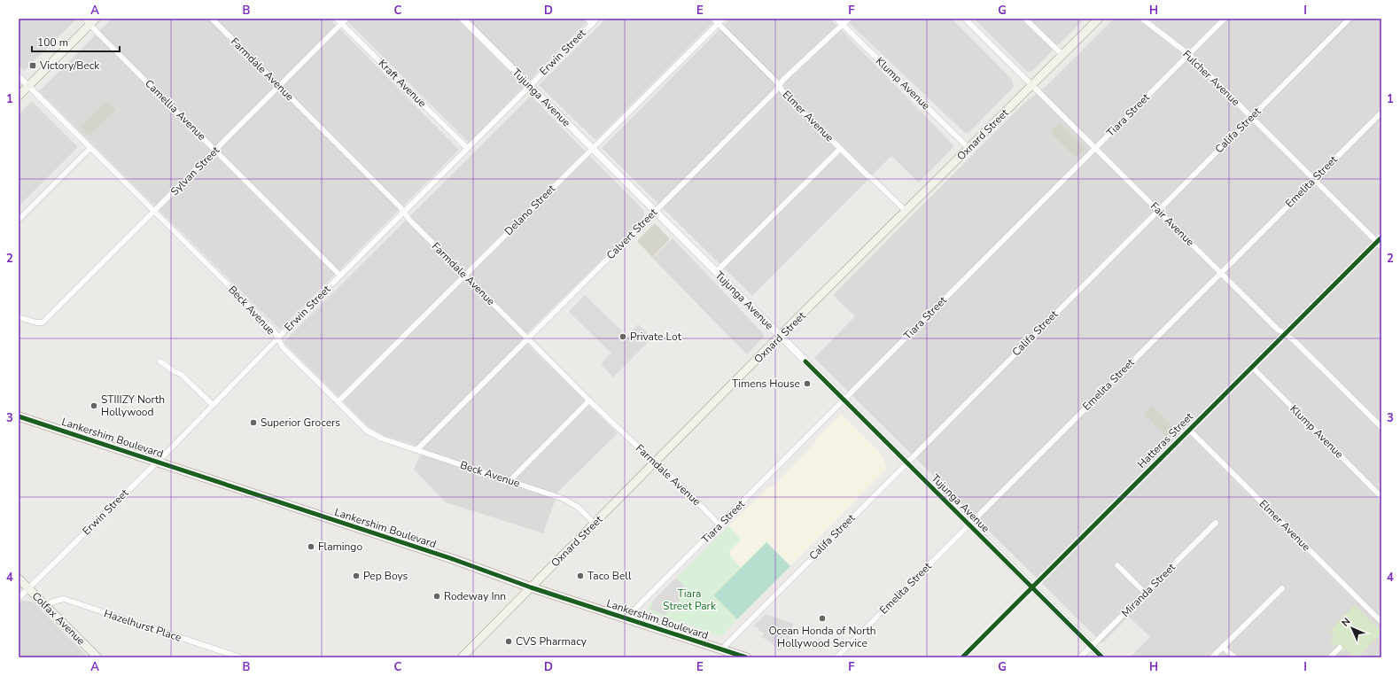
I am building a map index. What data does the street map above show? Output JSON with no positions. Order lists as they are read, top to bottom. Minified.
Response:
{"streets":{"main road":["Oxnard Street","Lankershim Boulevard","Colfax Avenue"],"street":["Erwin Street","Farmdale Avenue","Fulcher Avenue","Kraft Avenue","Klump Avenue","Tujunga Avenue","Camellia Avenue","Tiara Street","Elmer Avenue","Califa Street","Sylvan Street","Emelita Street","Delano Street","Fair Avenue","Calvert Street","Beck Avenue","Hatteras Street","Miranda Street","Hazelhurst Place"]},"crossings":[["Erwin Street","Farmdale Avenue"],["Erwin Street","Kraft Avenue"],["Erwin Street","Tujunga Avenue"],["Erwin Street","Camellia Avenue"],["Erwin Street","Beck Avenue"],["Erwin Street","Lankershim Boulevard"],["Erwin Street","Colfax Avenue"],["Farmdale Avenue","Tiara Street"],["Farmdale Avenue","Oxnard Street"],["Farmdale Avenue","Sylvan Street"],["Farmdale Avenue","Delano Street"],["Farmdale Avenue","Calvert Street"],["Fulcher Avenue","Tiara Street"],["Fulcher Avenue","Califa Street"],["Fulcher Avenue","Emelita Street"],["Fulcher Avenue","Hatteras Street"],["Kraft Avenue","Sylvan Street"],["Klump Avenue","Oxnard Street"],["Klump Avenue","Calvert Street"],["Klump Avenue","Hatteras Street"],["Tujunga Avenue","Tiara Street"],["Tujunga Avenue","Califa Street"],["Tujunga Avenue","Oxnard Street"],["Tujunga Avenue","Emelita Street"],["Tujunga Avenue","Delano Street"],["Tujunga Avenue","Calvert Street"],["Tujunga Avenue","Hatteras Street"],["Tujunga Avenue","Miranda Street"],["Camellia Avenue","Sylvan Street"],["Tiara Street","Fair Avenue"],["Tiara Street","Lankershim Boulevard"],["Elmer Avenue","Oxnard Street"],["Elmer Avenue","Delano Street"],["Elmer Avenue","Calvert Street"],["Elmer Avenue","Hatteras Street"],["Califa Street","Fair Avenue"],["Califa Street","Lankershim Boulevard"],["Oxnard Street","Fair Avenue"],["Oxnard Street","Beck Avenue"],["Oxnard Street","Lankershim Boulevard"],["Sylvan Street","Beck Avenue"],["Emelita Street","Fair Avenue"],["Delano Street","Beck Avenue"],["Fair Avenue","Hatteras Street"],["Calvert Street","Beck Avenue"],["Colfax Avenue","Hazelhurst Place"]],"parks":["Tiara Street Park"],"places":{"transit":["Victory/Beck"],"other":["Private Lot","Timens House","STIIIZY North Hollywood","Superior Grocers","Flamingo","Pep Boys","Taco Bell","Rodeway Inn","Ocean Honda of North Hollywood Service","CVS Pharmacy"]},"scale_bar":"100 m","north":"top left","grid":{"columns":["A","B","C","D","E","F","G","H","I"],"rows":["1","2","3","4"]}}
